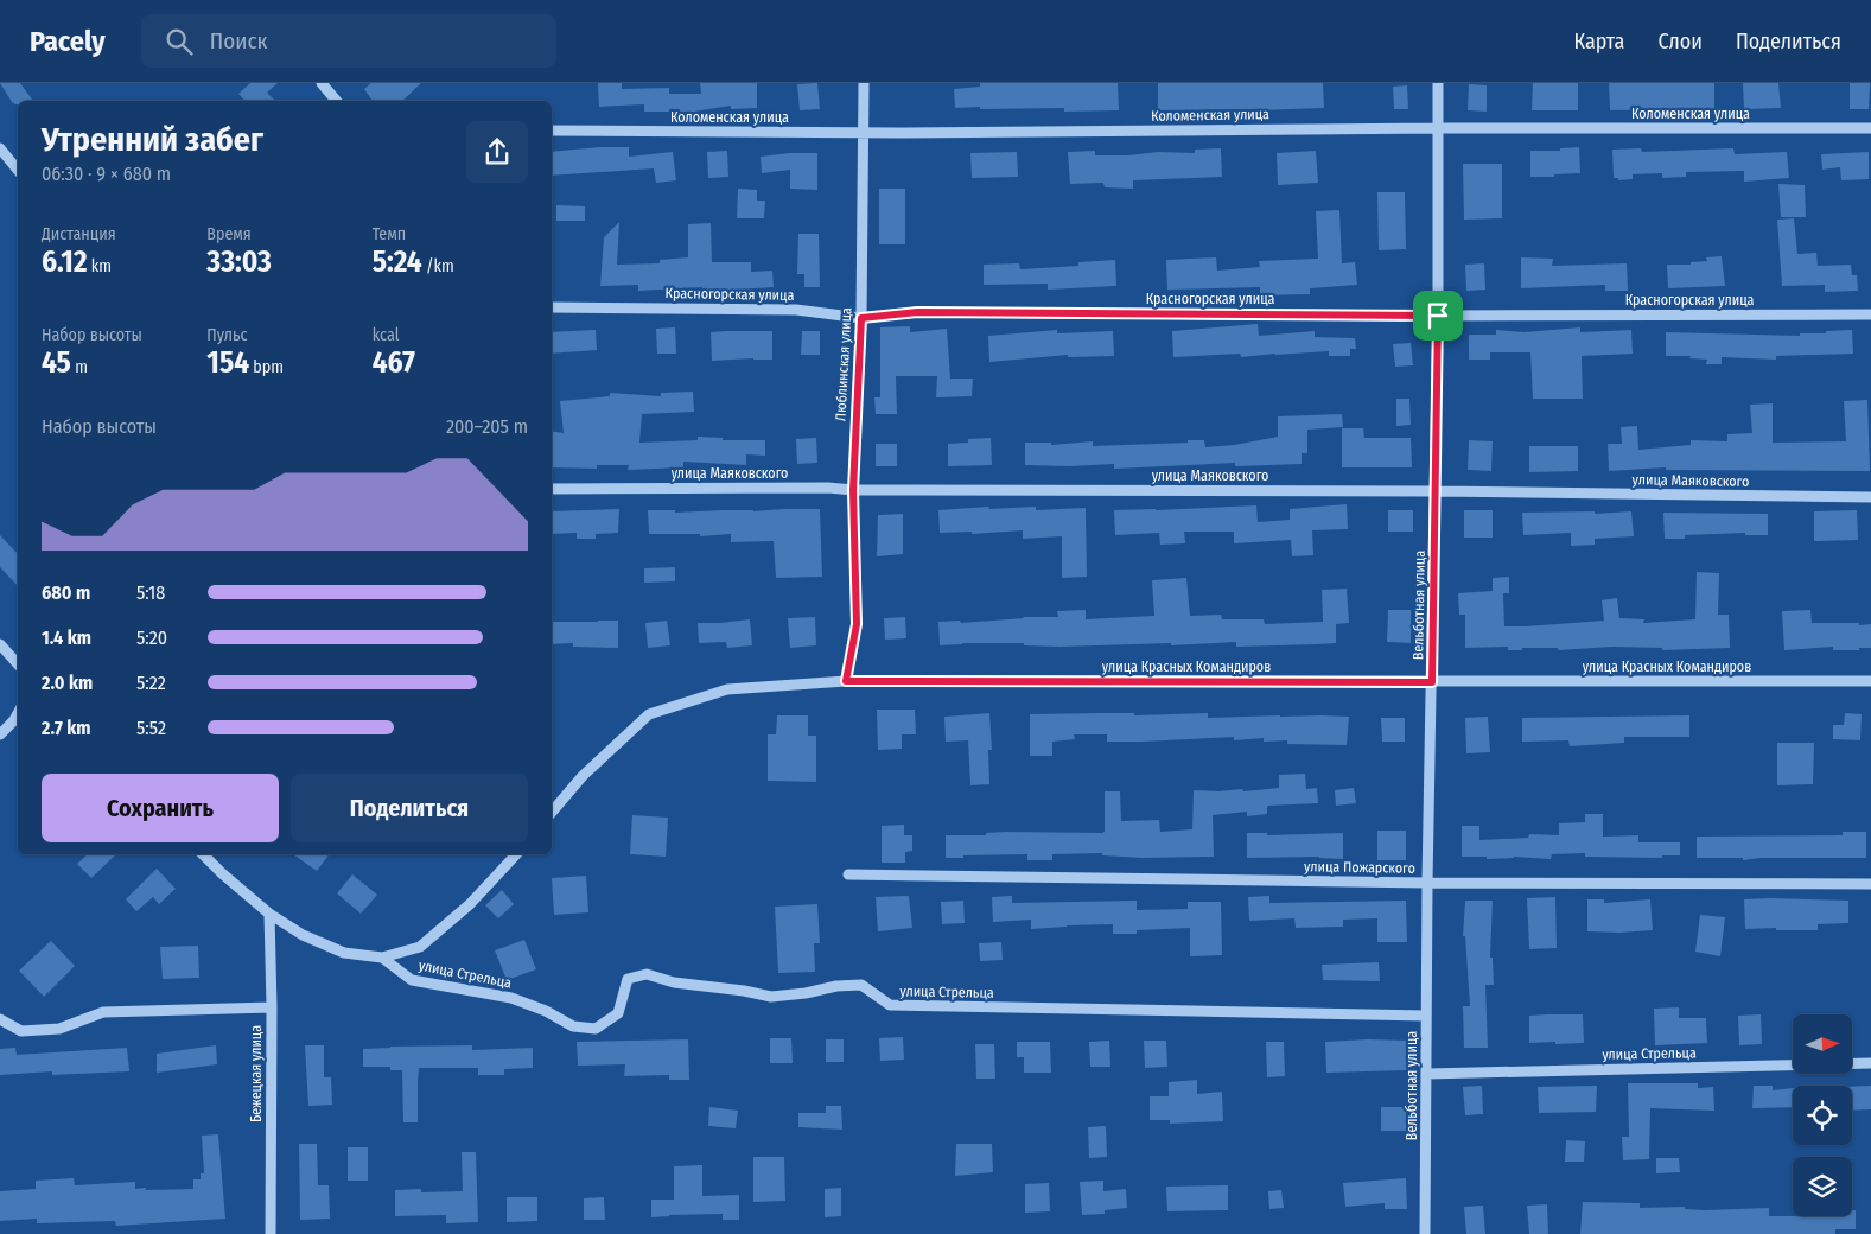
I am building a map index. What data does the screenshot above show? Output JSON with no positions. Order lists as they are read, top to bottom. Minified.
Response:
{"streets":{"street":["Коломенская улица","Красногорская улица","Люблинская улица","улица Маяковского","Вельботная улица","улица Красных Командиров","улица Пожарского","улица Стрельца","Бежецкая улица"]},"crossings":[["Коломенская улица","Люблинская улица"],["Коломенская улица","Вельботная улица"],["Красногорская улица","Люблинская улица"],["Красногорская улица","Вельботная улица"],["Люблинская улица","улица Маяковского"],["Люблинская улица","улица Красных Командиров"],["улица Маяковского","Вельботная улица"],["Вельботная улица","улица Красных Командиров"],["Вельботная улица","улица Пожарского"],["Вельботная улица","улица Стрельца"]],"north":"right","page":{"header":"Pacely","search":"Поиск","nav":["Карта","Слои","Поделиться"],"heading":["Утренний забег","06:30 · 9 × 680 m"],"stats":[["Дистанция","6.12 km"],["Время","33:03"],["Темп","5:24 /km"],["Набор высоты","45 m"],["Пульс","154 bpm"],["kcal","467"]],"chart":["Набор высоты","200–205 m"],"list":[{"name":"680 m","note":"5:18"},{"name":"1.4 km","note":"5:20"},{"name":"2.0 km","note":"5:22"},{"name":"2.7 km","note":"5:52"}],"buttons":["Сохранить","Поделиться"]}}
